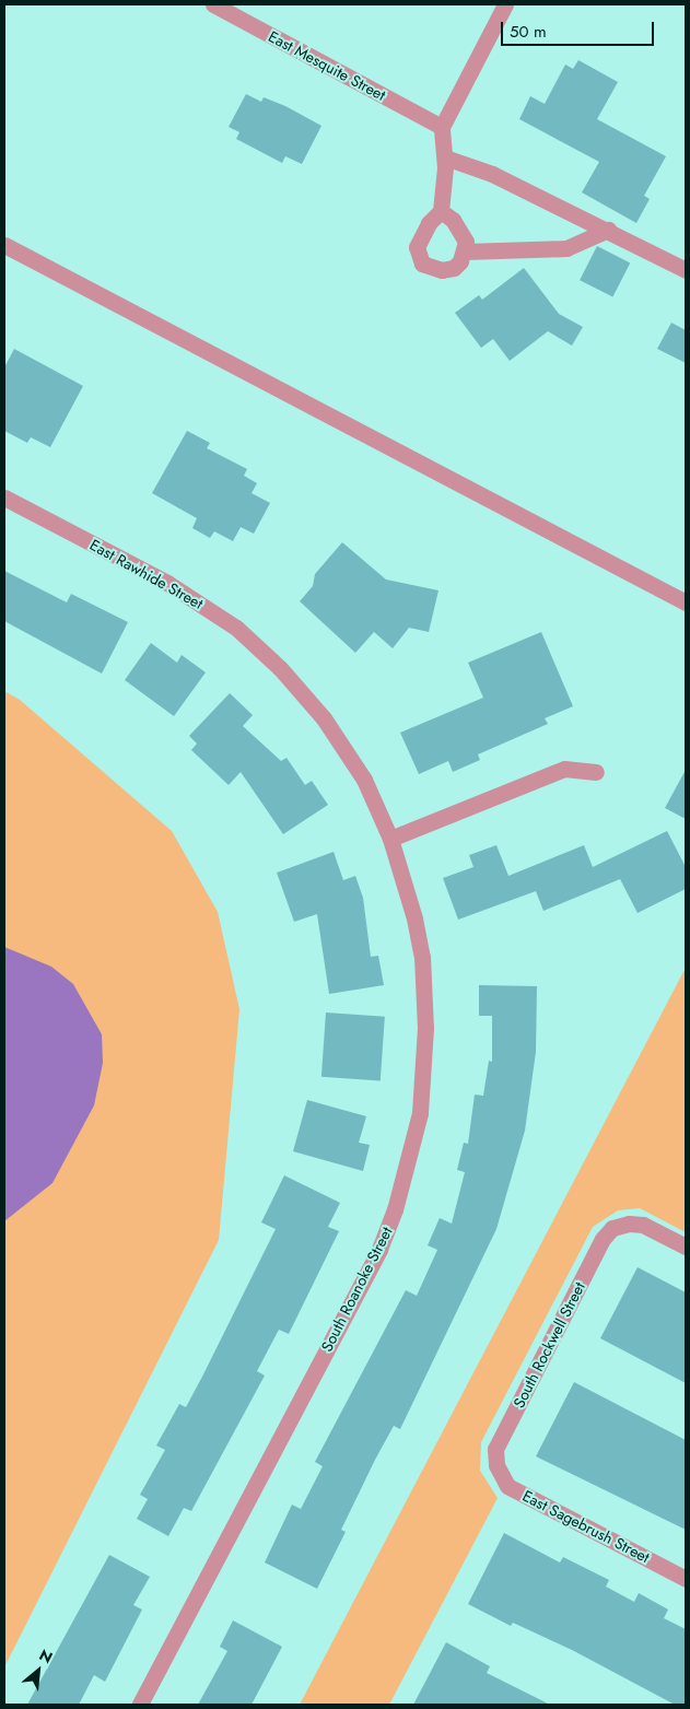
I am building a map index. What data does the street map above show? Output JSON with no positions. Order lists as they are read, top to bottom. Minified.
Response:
{"streets":{"street":["East Mesquite Street","East Rawhide Street","South Roanoke Street","South Rockwell Street","East Sagebrush Street"]},"crossings":[["East Rawhide Street","South Roanoke Street"],["South Rockwell Street","East Sagebrush Street"]],"scale_bar":"50 m","north":"top right"}
